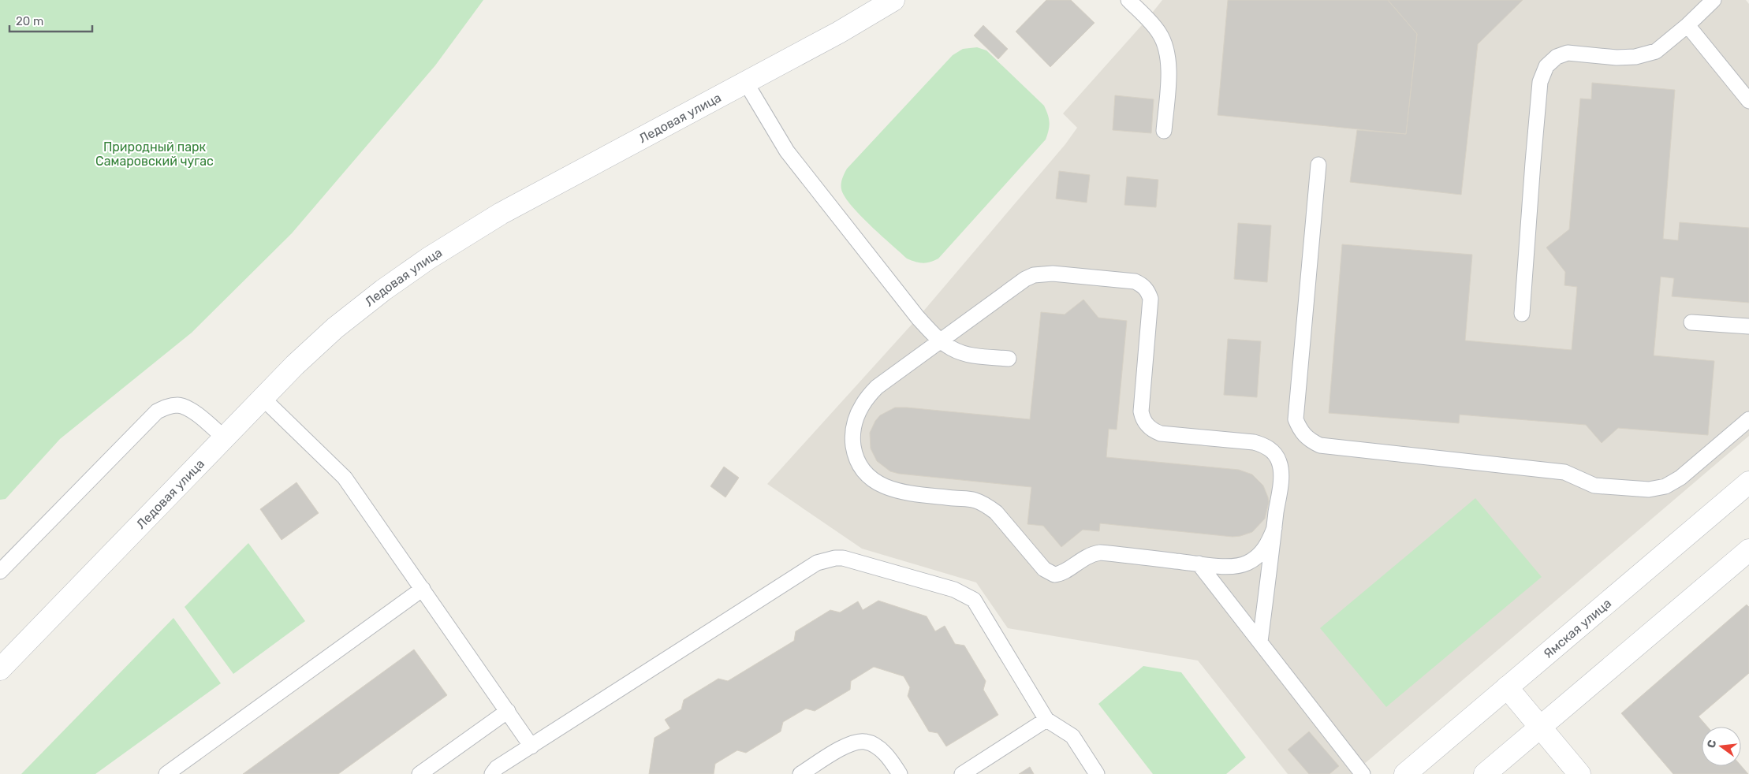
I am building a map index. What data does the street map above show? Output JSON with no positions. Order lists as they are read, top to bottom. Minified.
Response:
{"streets":{"street":["Ледовая улица","Ямская улица"]},"parks":["Природный парк Самаровский чугас"],"scale_bar":"20 m","north":"left"}
